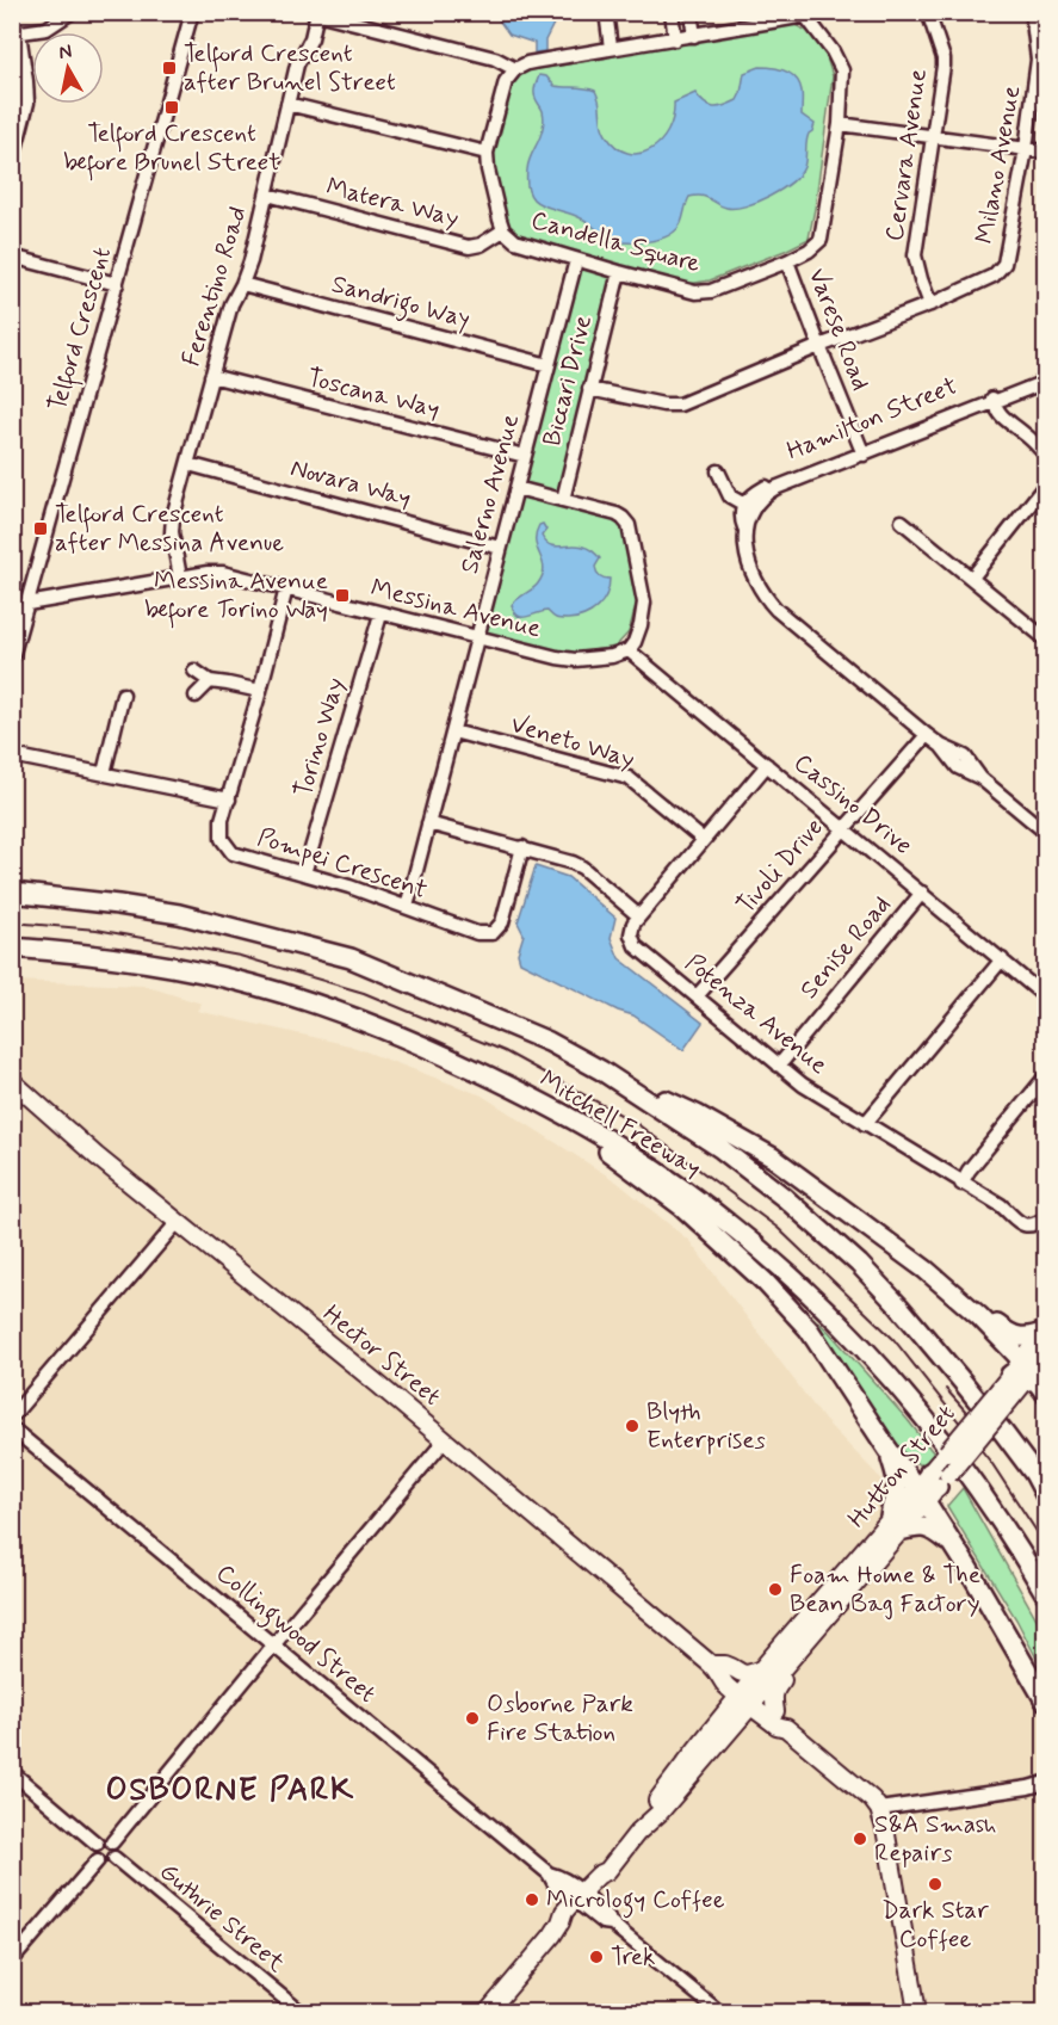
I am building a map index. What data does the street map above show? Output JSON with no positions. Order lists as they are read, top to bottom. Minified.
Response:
{"streets":{"highway":["Mitchell Freeway"],"main road":["Hector Street","Hutton Street"],"street":["Cervara Avenue","Milano Avenue","Matera Way","Candella Square","Ferentino Road","Sandrigo Way","Telford Crescent","Varese Road","Biccari Drive","Toscana Way","Hamilton Street","Novara Way","Salerno Avenue","Messina Avenue","Torino Way","Veneto Way","Cassino Drive","Pompei Crescent","Tivoli Drive","Senise Road","Potenza Avenue","Collingwood Street","Guthrie Street"]},"crossings":[["Cervara Avenue","Milano Avenue"],["Milano Avenue","Varese Road"],["Milano Avenue","Biccari Drive"],["Matera Way","Candella Square"],["Matera Way","Ferentino Road"],["Candella Square","Varese Road"],["Candella Square","Biccari Drive"],["Candella Square","Salerno Avenue"],["Ferentino Road","Sandrigo Way"],["Ferentino Road","Toscana Way"],["Ferentino Road","Novara Way"],["Ferentino Road","Messina Avenue"],["Sandrigo Way","Salerno Avenue"],["Telford Crescent","Messina Avenue"],["Varese Road","Hamilton Street"],["Toscana Way","Salerno Avenue"],["Hamilton Street","Tivoli Drive"],["Novara Way","Salerno Avenue"],["Salerno Avenue","Messina Avenue"],["Salerno Avenue","Veneto Way"],["Salerno Avenue","Pompei Crescent"],["Messina Avenue","Torino Way"],["Messina Avenue","Cassino Drive"],["Messina Avenue","Pompei Crescent"],["Torino Way","Pompei Crescent"],["Cassino Drive","Tivoli Drive"],["Cassino Drive","Senise Road"],["Tivoli Drive","Potenza Avenue"],["Senise Road","Potenza Avenue"],["Hector Street","Hutton Street"],["Hutton Street","Collingwood Street"]],"districts":["OSBORNE PARK"],"places":{"transit":["Telford Crescent after Brunel Street","Telford Crescent before Brunel Street","Telford Crescent after Messina Avenue","Messina Avenue before Torino Way"],"other":["Blyth Enterprises","Foam Home & The Bean Bag Factory","Osborne Park Fire Station","S&A Smash Repairs","Dark Star Coffee","Micrology Coffee","Trek"]},"north":"top"}
